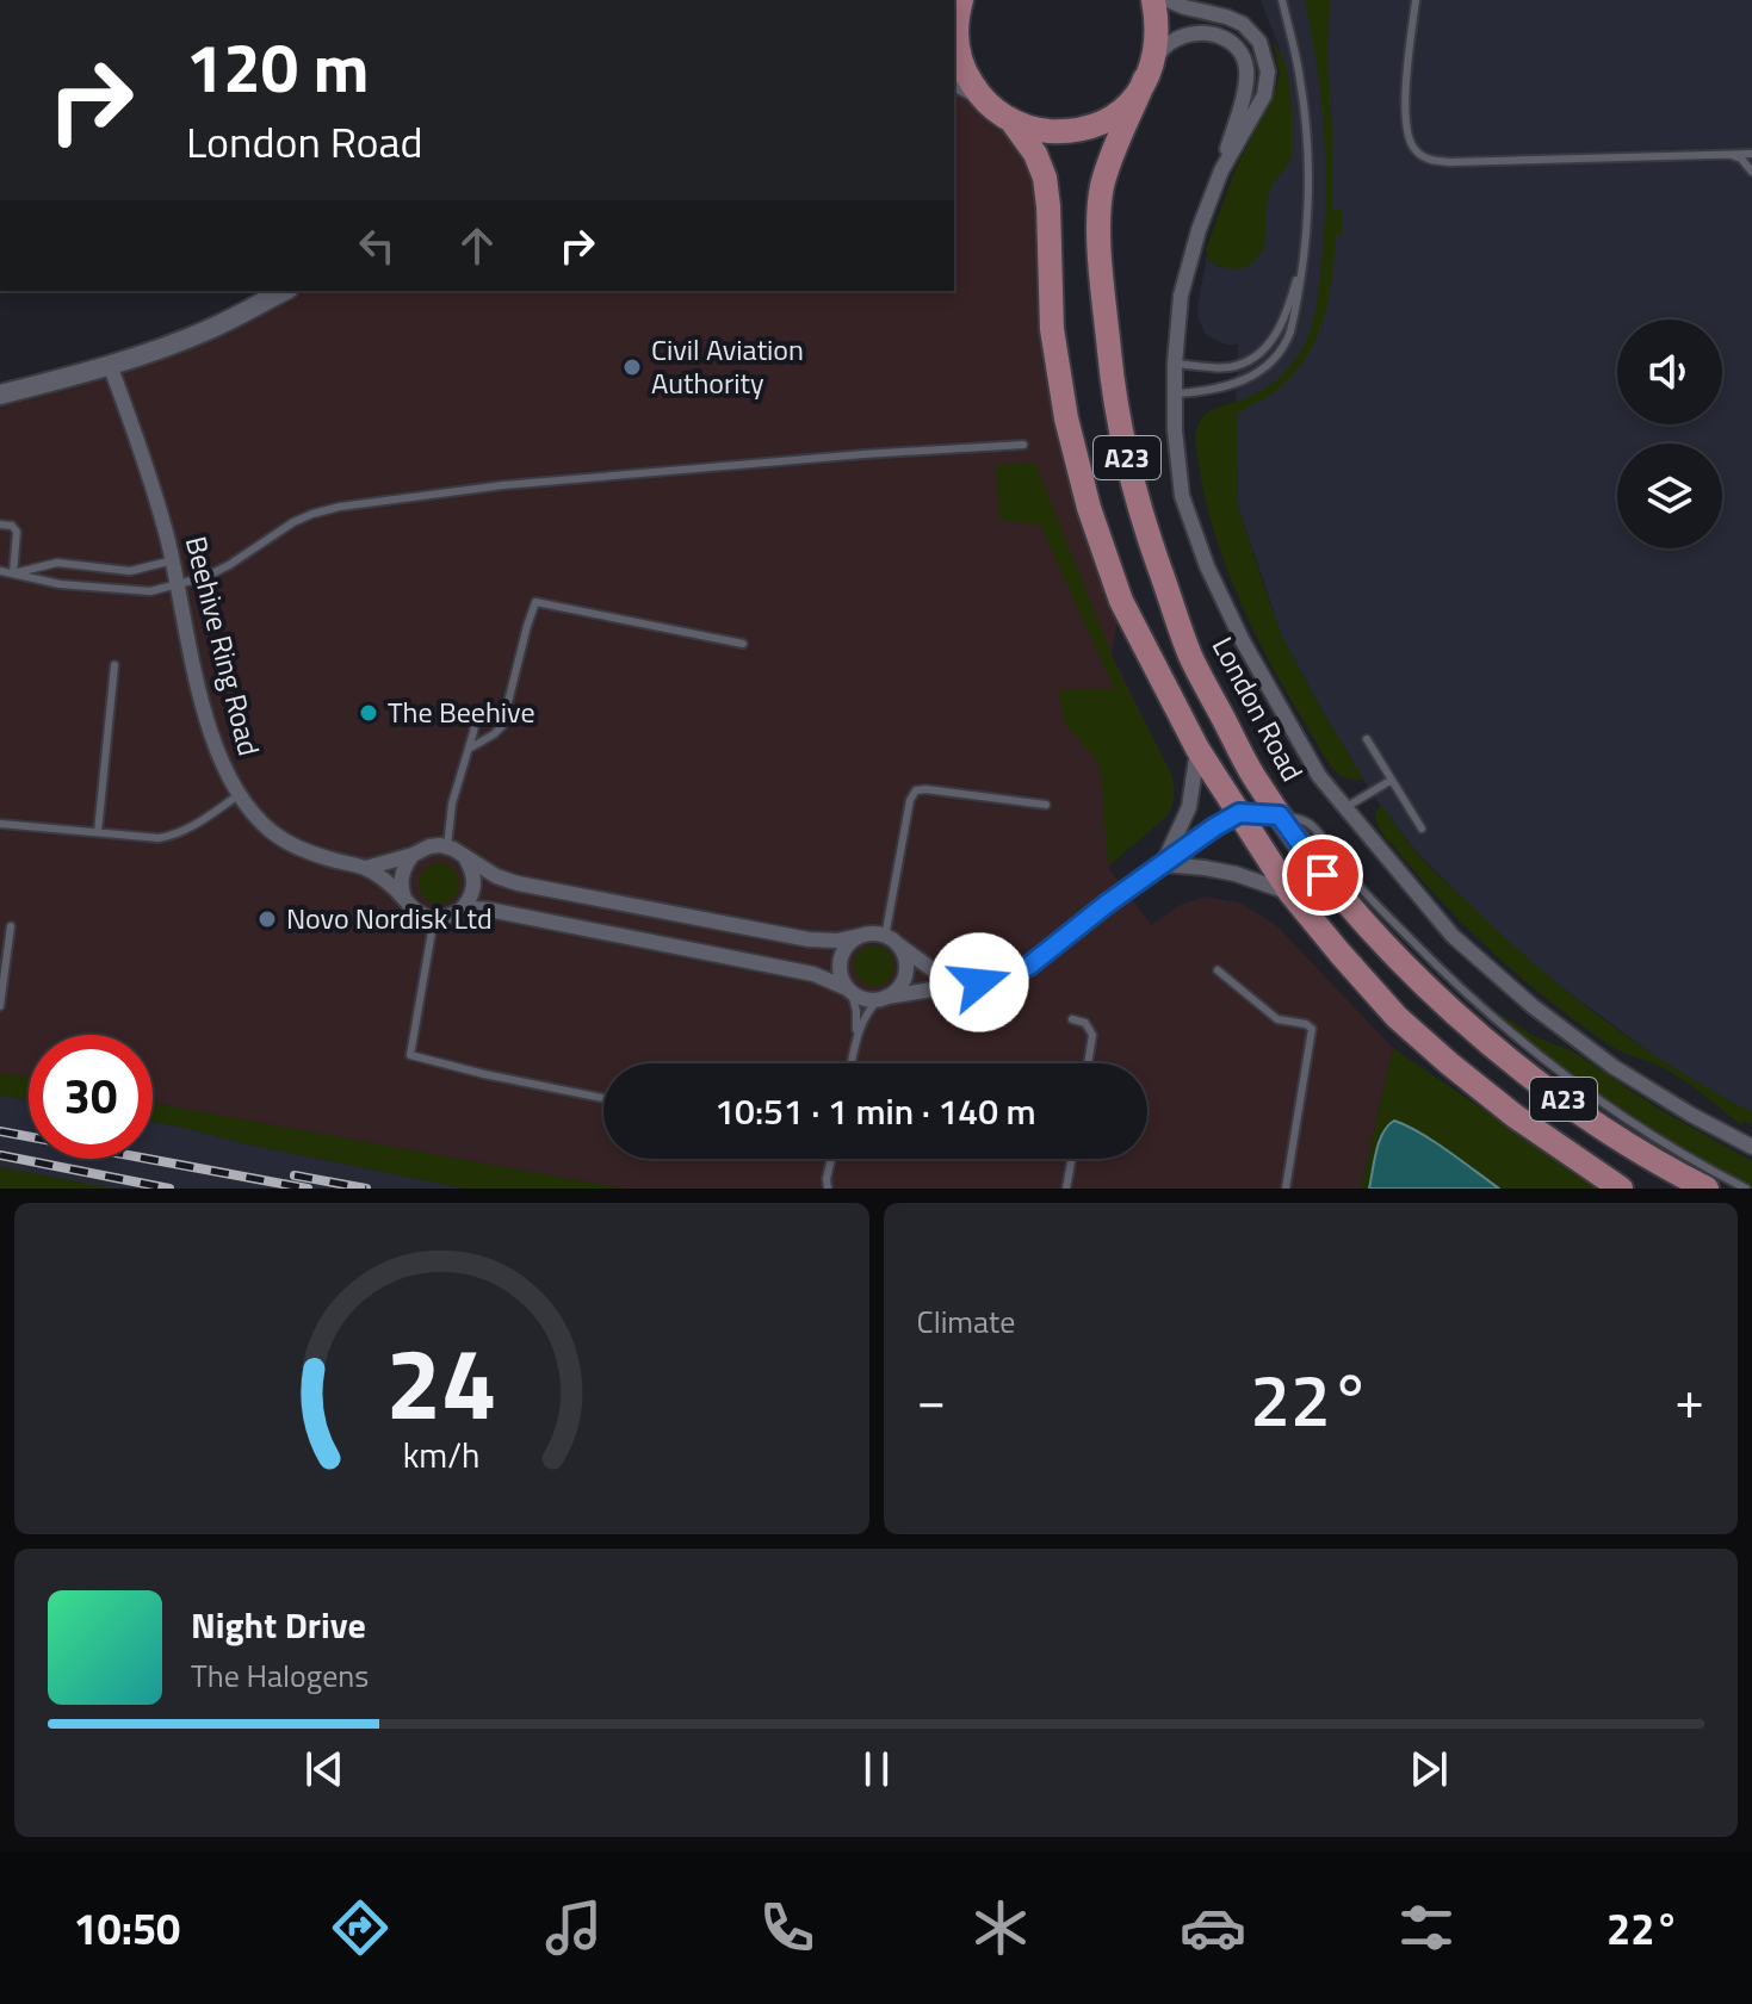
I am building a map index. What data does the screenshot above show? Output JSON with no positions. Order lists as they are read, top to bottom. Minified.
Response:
{"streets":{"main road":["A23","London Road"],"street":["Beehive Ring Road"]},"places":["Civil Aviation Authority","The Beehive","Novo Nordisk Ltd"],"page":{"turn":["120 m","London Road"],"limit":"30","trip":"10:51 · 1 min · 140 m","tile":"Climate","heat":["−","22°","+"],"song":["Night Drive","The Halogens"],"tabs":["10:50","22°"],"gauge":["24","km/h"]}}
